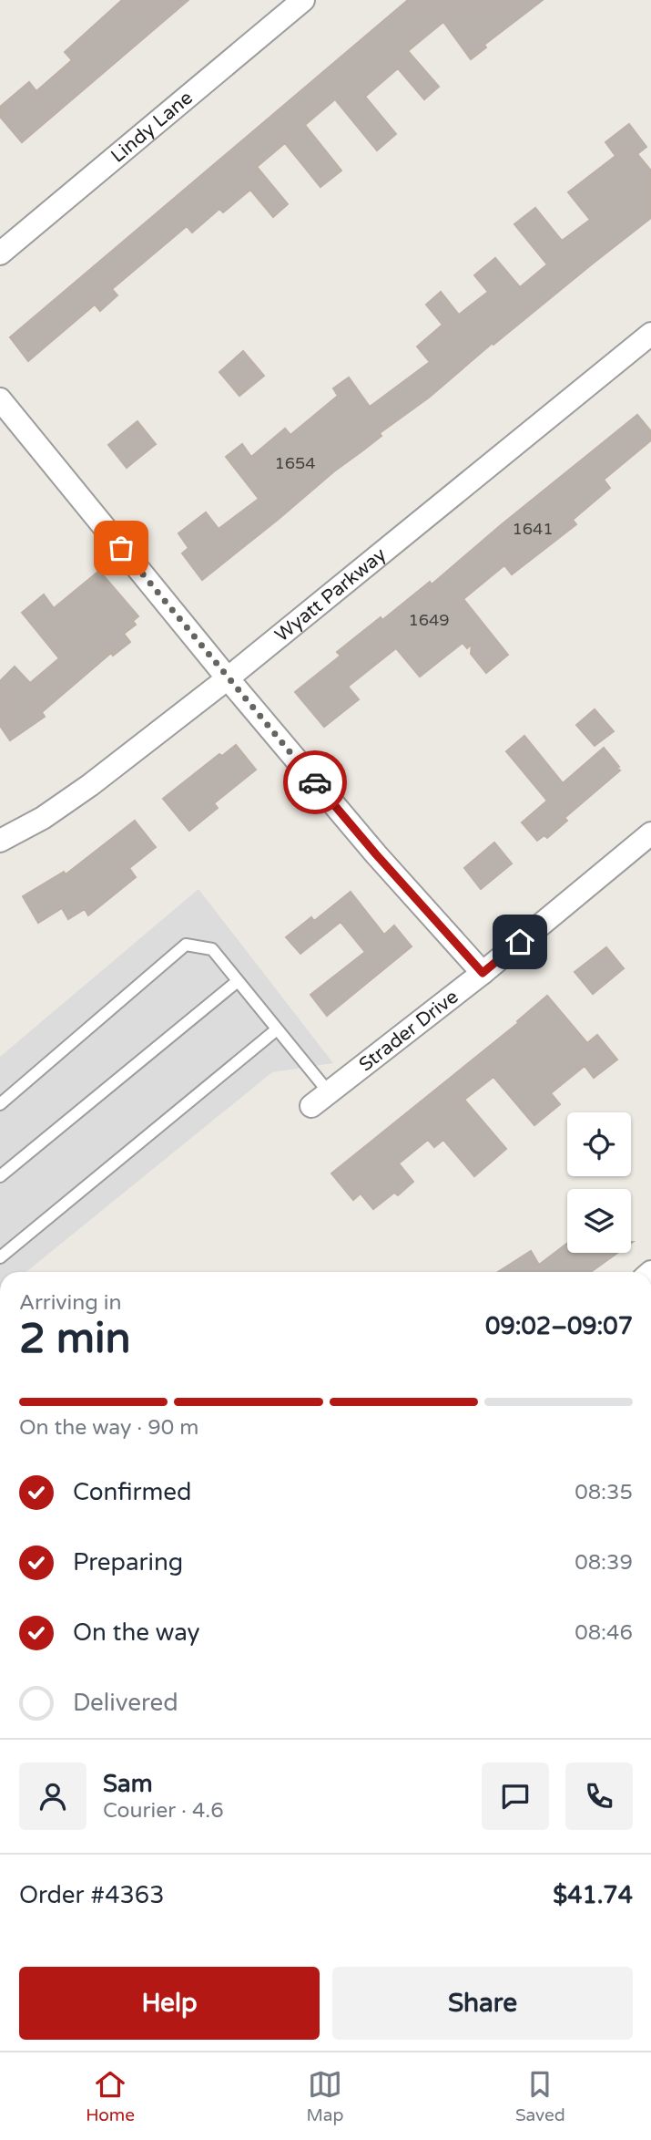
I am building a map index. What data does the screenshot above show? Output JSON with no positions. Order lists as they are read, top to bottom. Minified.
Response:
{"streets":{"street":["Lindy Lane","Wyatt Parkway","Strader Drive"]},"house_numbers":["1654","1641","1649"],"page":{"heading":["2 min","Arriving in","09:02–09:07"],"panel":["Sam","Courier · 4.6","Order #4363","$41.74"],"bar":"On the way · 90 m","list":[["Confirmed","08:35"],["Preparing","08:39"],["On the way","08:46"],"Delivered"],"buttons":["Help","Share"],"tabs":["Home","Map","Saved"]}}
